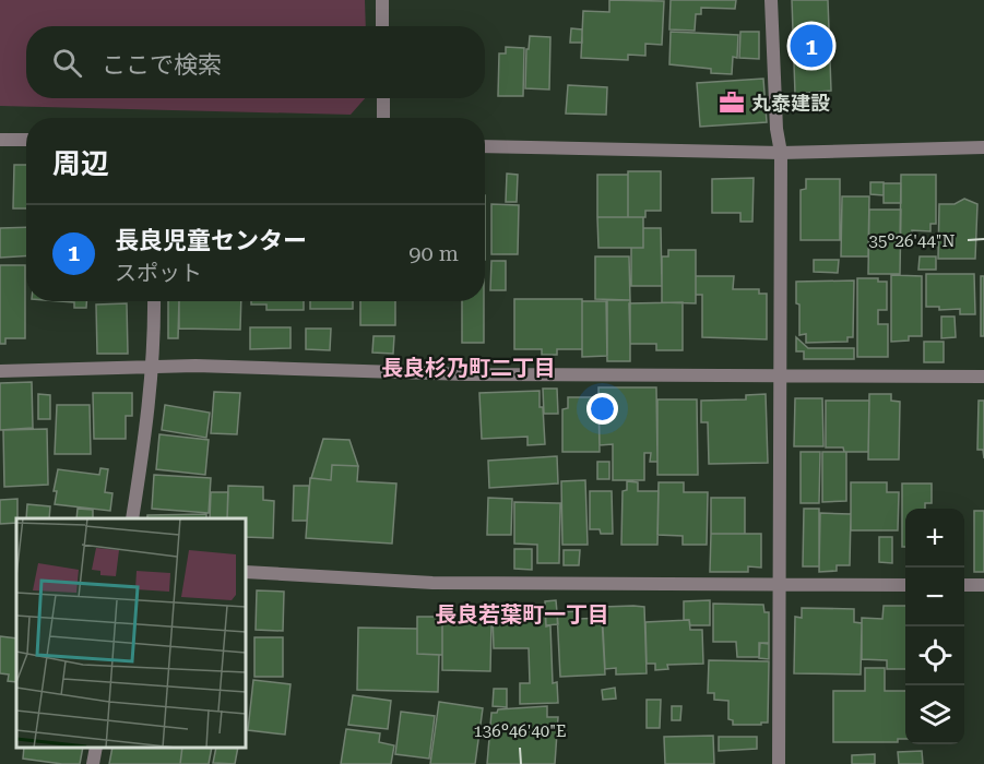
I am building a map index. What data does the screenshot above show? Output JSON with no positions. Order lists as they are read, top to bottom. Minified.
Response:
{"districts":["長良杉乃町二丁目","長良若葉町一丁目"],"places":{"office":["丸泰建設"]},"page":{"pins":"1","search":"ここで検索","heading":"周辺","list":[{"mark":"1","name":"長良児童センター","note":"スポット","value":"90 m"}],"map_buttons":["+","−"]},"coordinates":["35°26'44\"N","136°46'40\"E"]}
